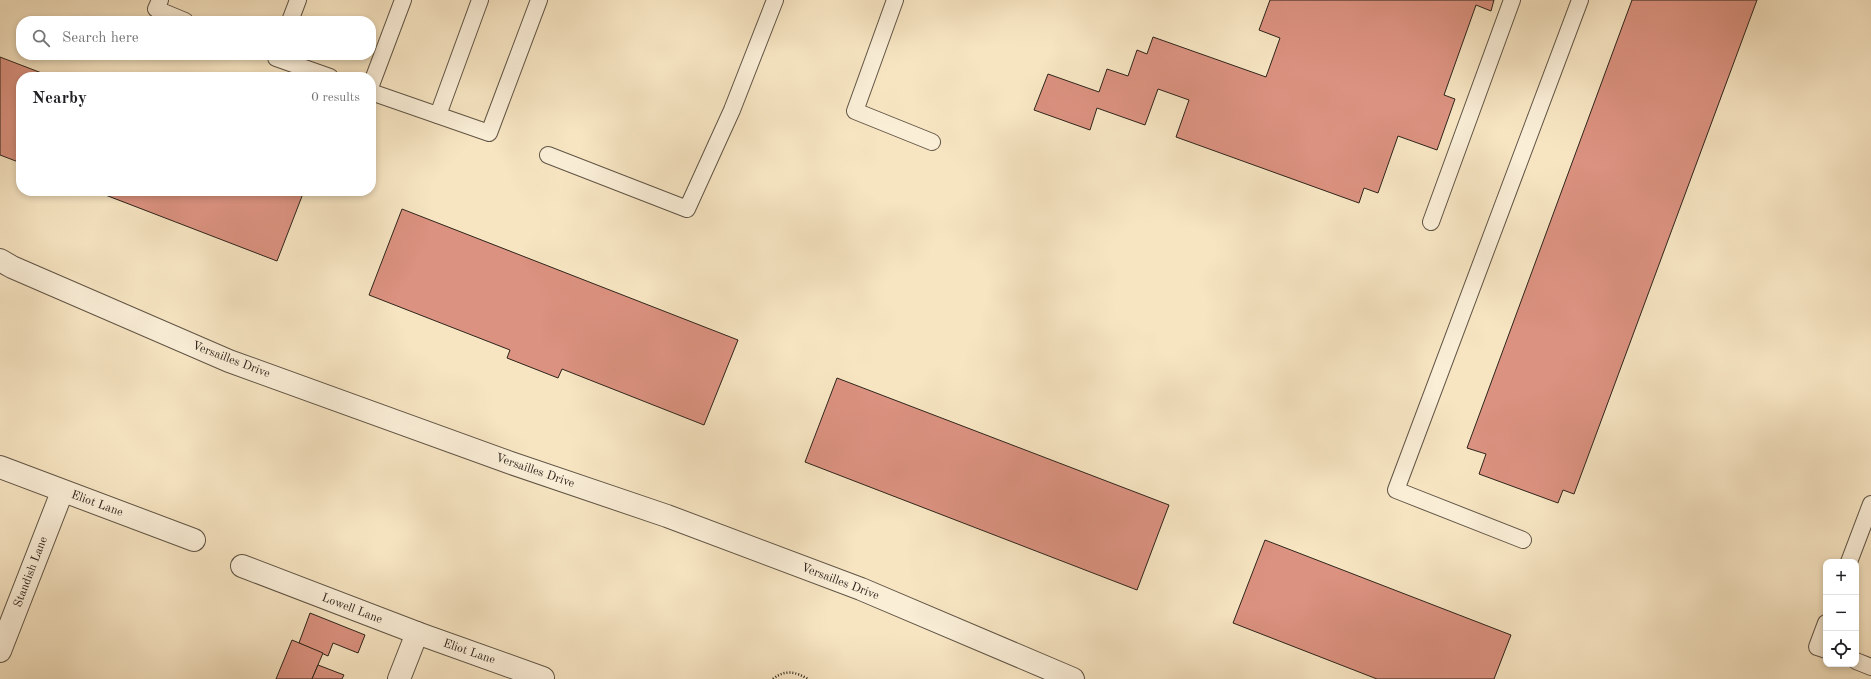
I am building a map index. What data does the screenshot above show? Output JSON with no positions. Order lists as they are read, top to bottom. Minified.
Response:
{"streets":{"street":["Versailles Drive","Eliot Lane","Standish Lane","Lowell Lane"]},"crossings":[["Eliot Lane","Standish Lane"],["Eliot Lane","Lowell Lane"]],"page":{"search":"Search here","heading":["Nearby","0 results"],"map_buttons":["+","−"]}}
